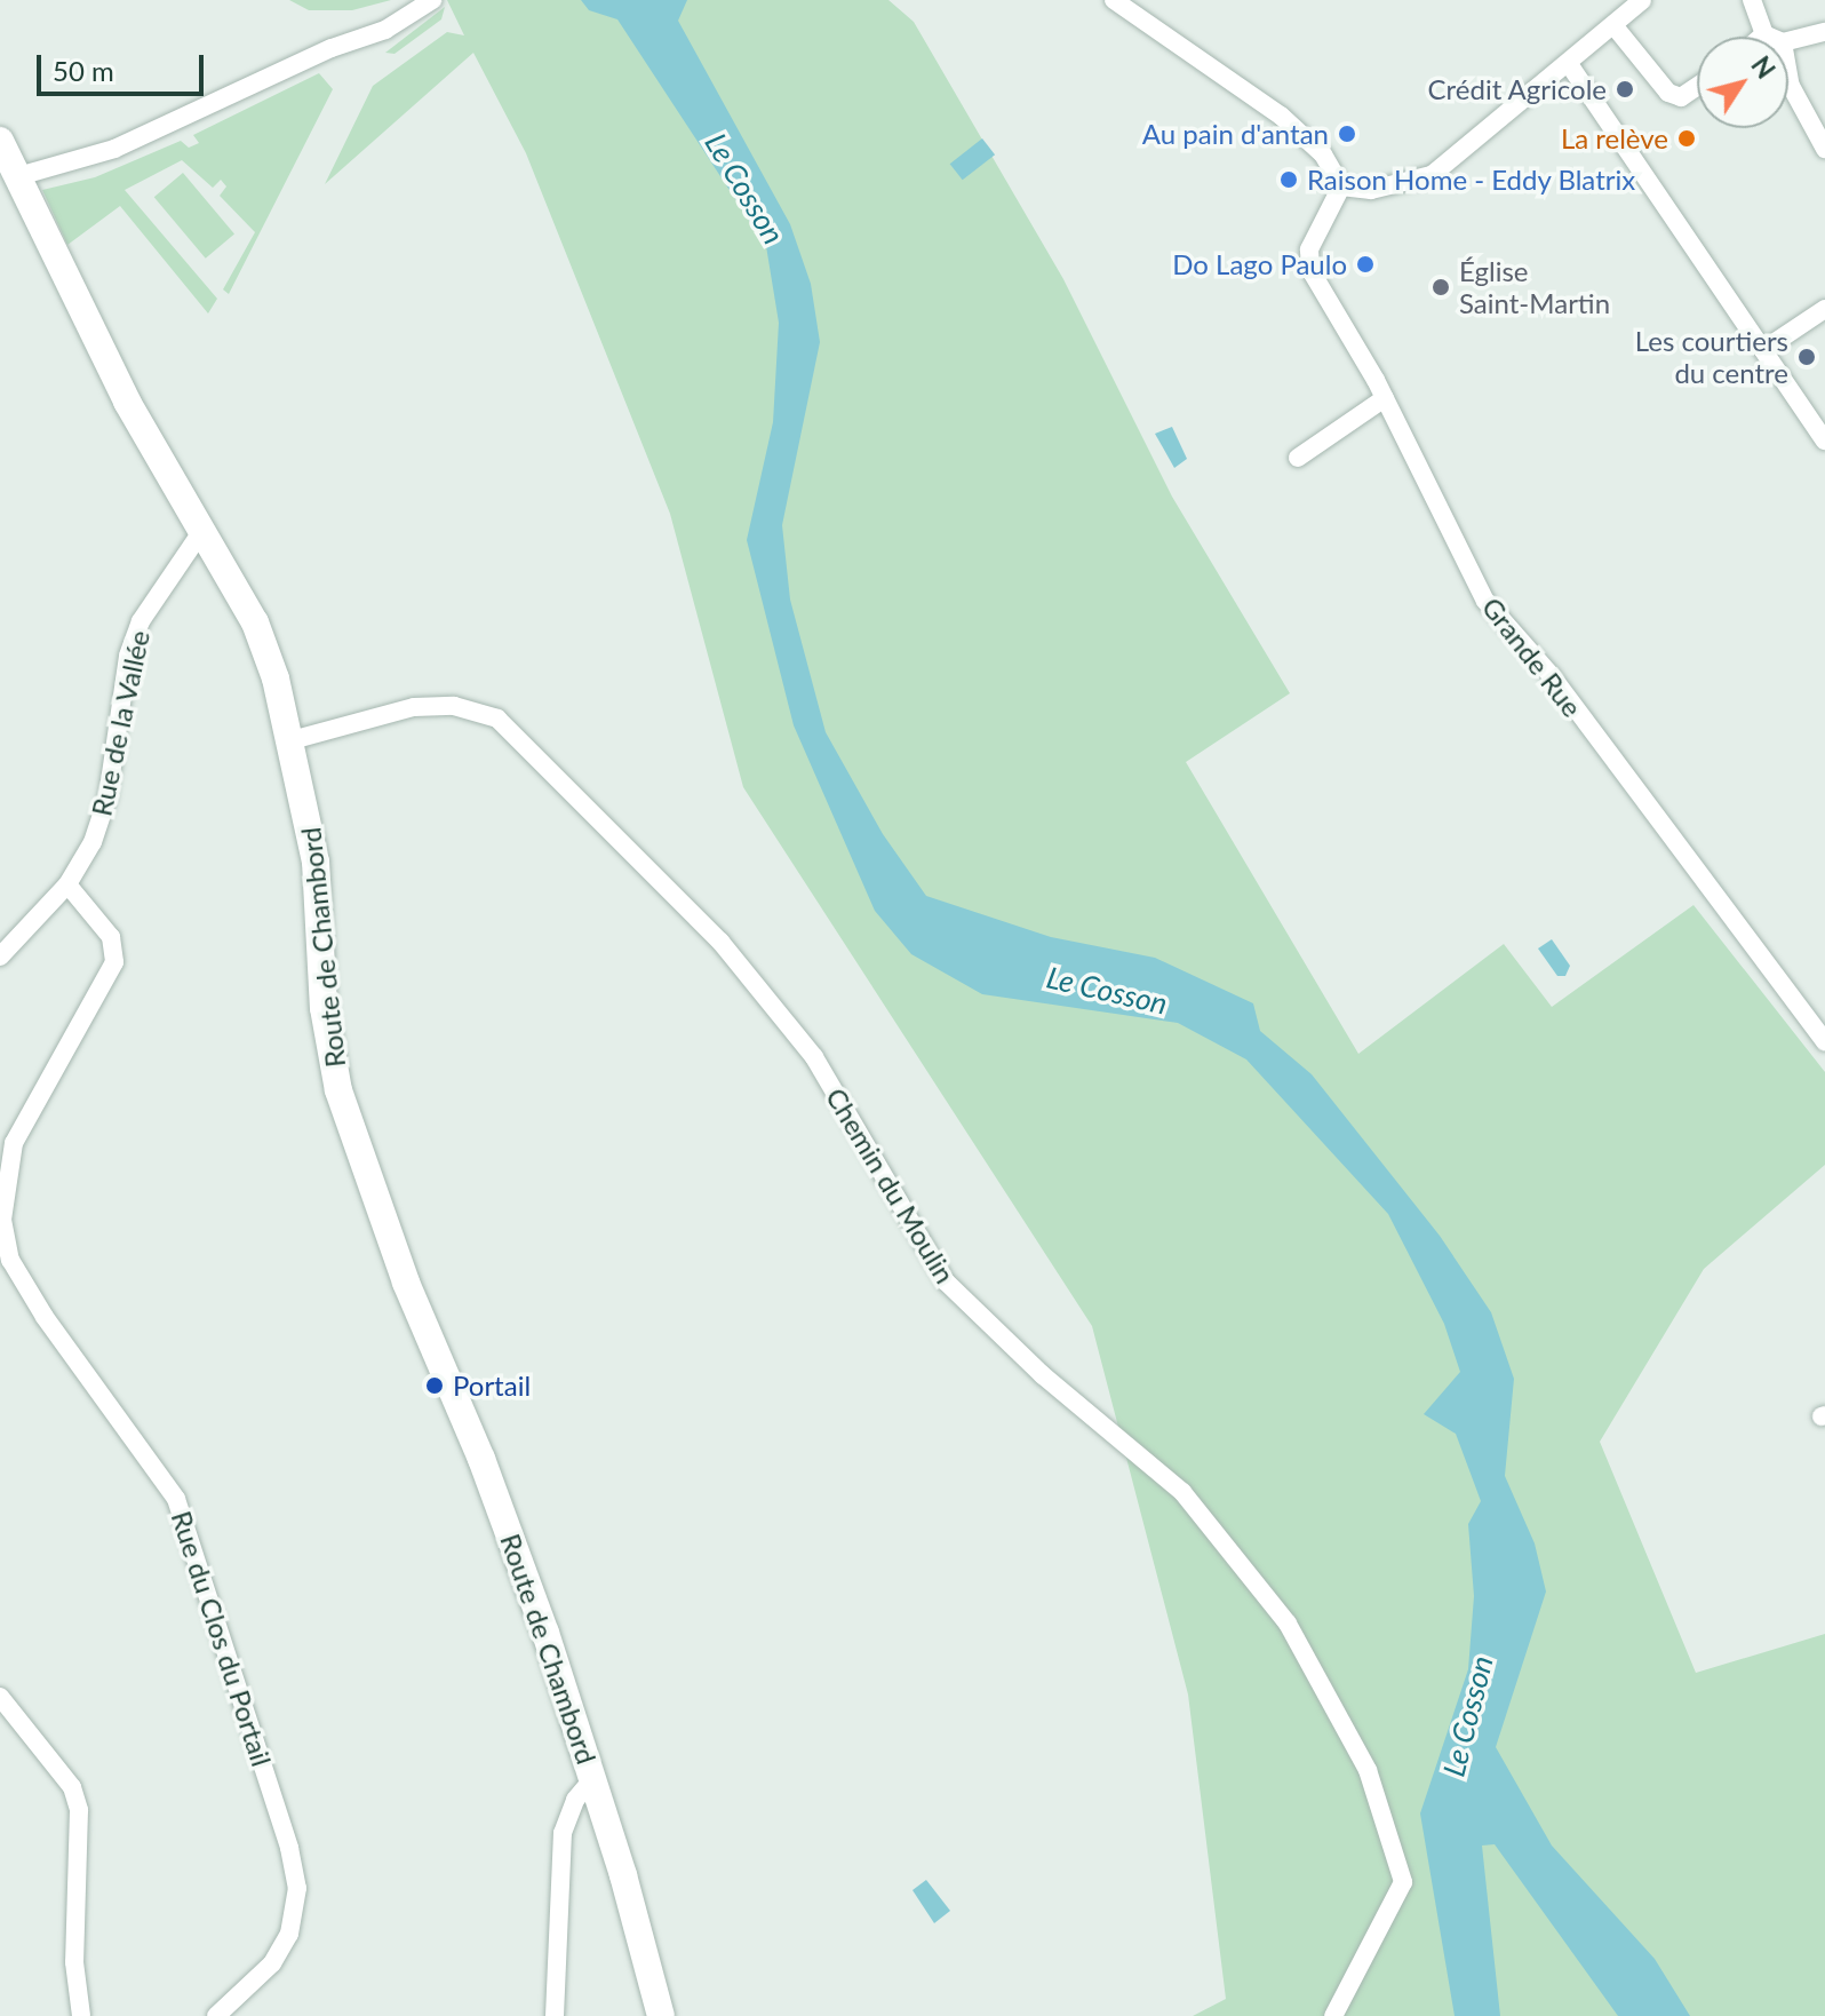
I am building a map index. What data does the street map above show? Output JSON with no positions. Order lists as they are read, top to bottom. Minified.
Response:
{"streets":{"main road":["Route de Chambord"],"street":["Grande Rue","Rue de la Vallée","Chemin du Moulin","Rue du Clos du Portail"]},"crossings":[["Rue de la Vallée","Route de Chambord"],["Rue de la Vallée","Rue du Clos du Portail"],["Route de Chambord","Chemin du Moulin"]],"water":["Le Cosson"],"places":["Crédit Agricole","Au pain d'antan","La relève","Raison Home - Eddy Blatrix","Do Lago Paulo","Église Saint-Martin","Les courtiers du centre","Portail"],"scale_bar":"50 m","north":"top right"}
